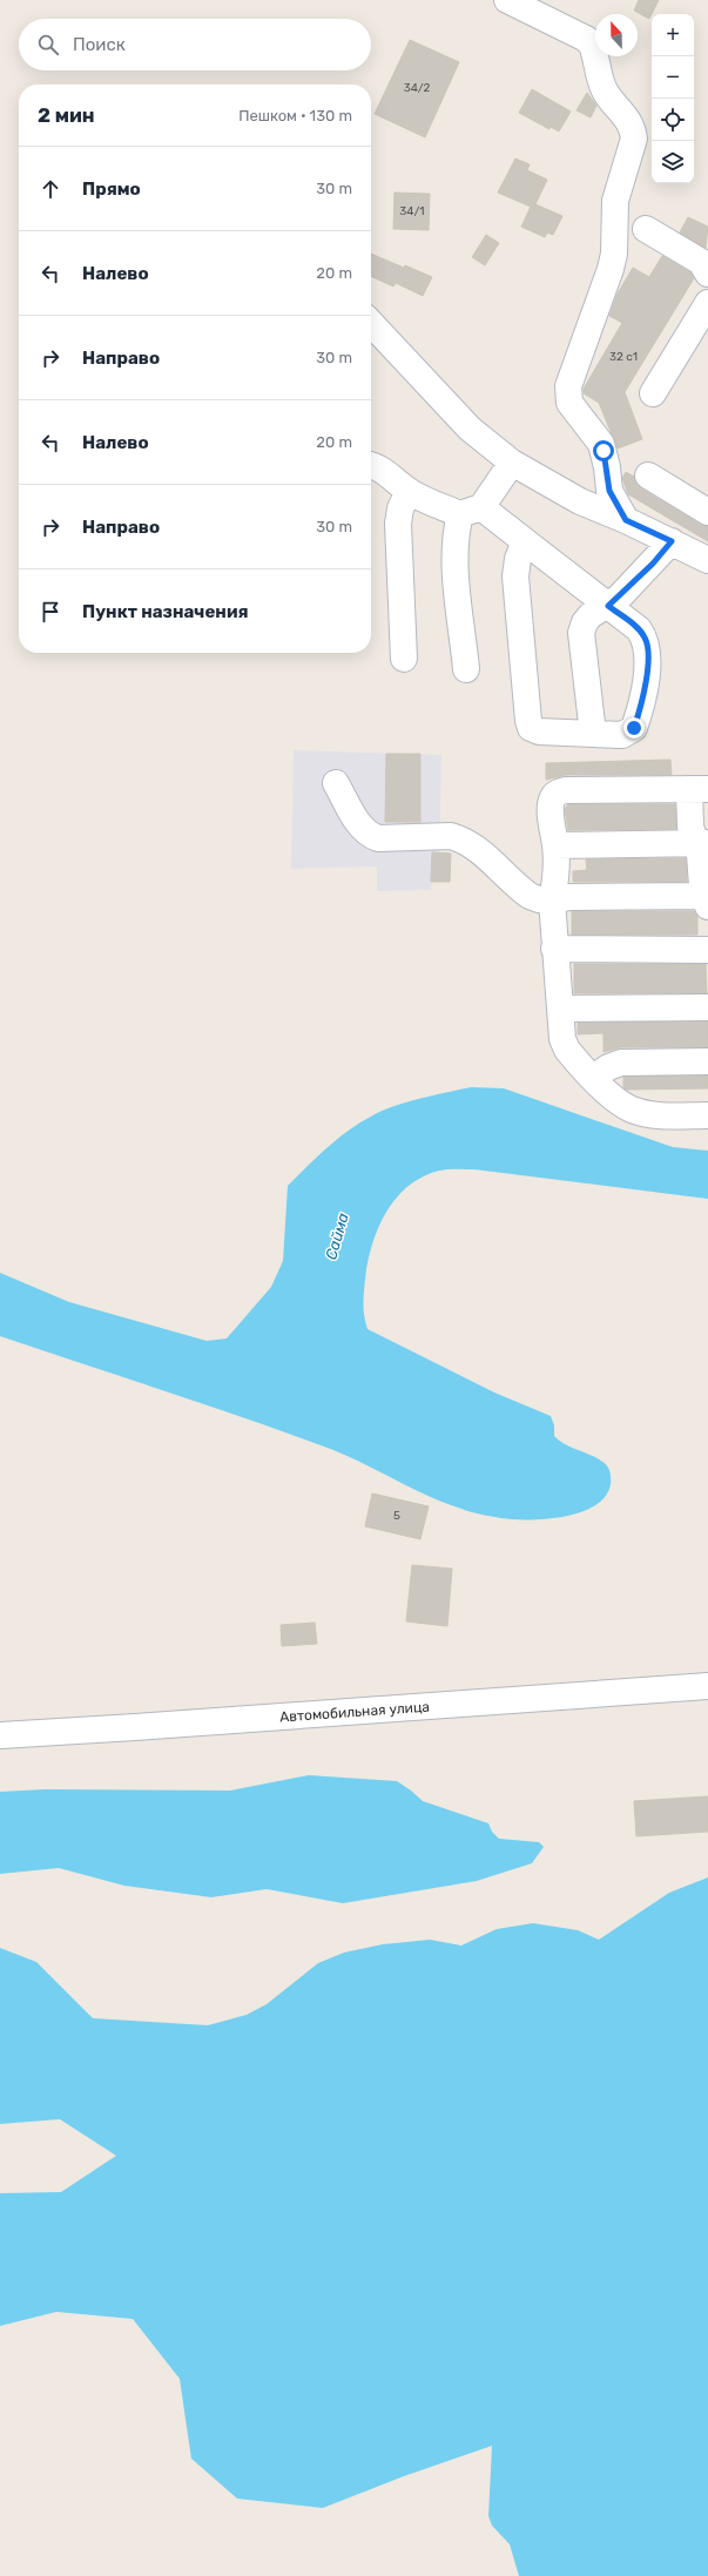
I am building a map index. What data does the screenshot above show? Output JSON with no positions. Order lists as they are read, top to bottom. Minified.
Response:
{"streets":{"street":["Автомобильная улица"]},"water":["Сайма"],"house_numbers":["34/2","34/1","32 с1","5"],"north":"top","page":{"map_buttons":["+","−"],"search":"Поиск","heading":["2 мин","Пешком · 130 m"],"list":[["Прямо","30 m"],["Налево","20 m"],["Направо","30 m"],["Налево","20 m"],["Направо","30 m"],"Пункт назначения"]}}
